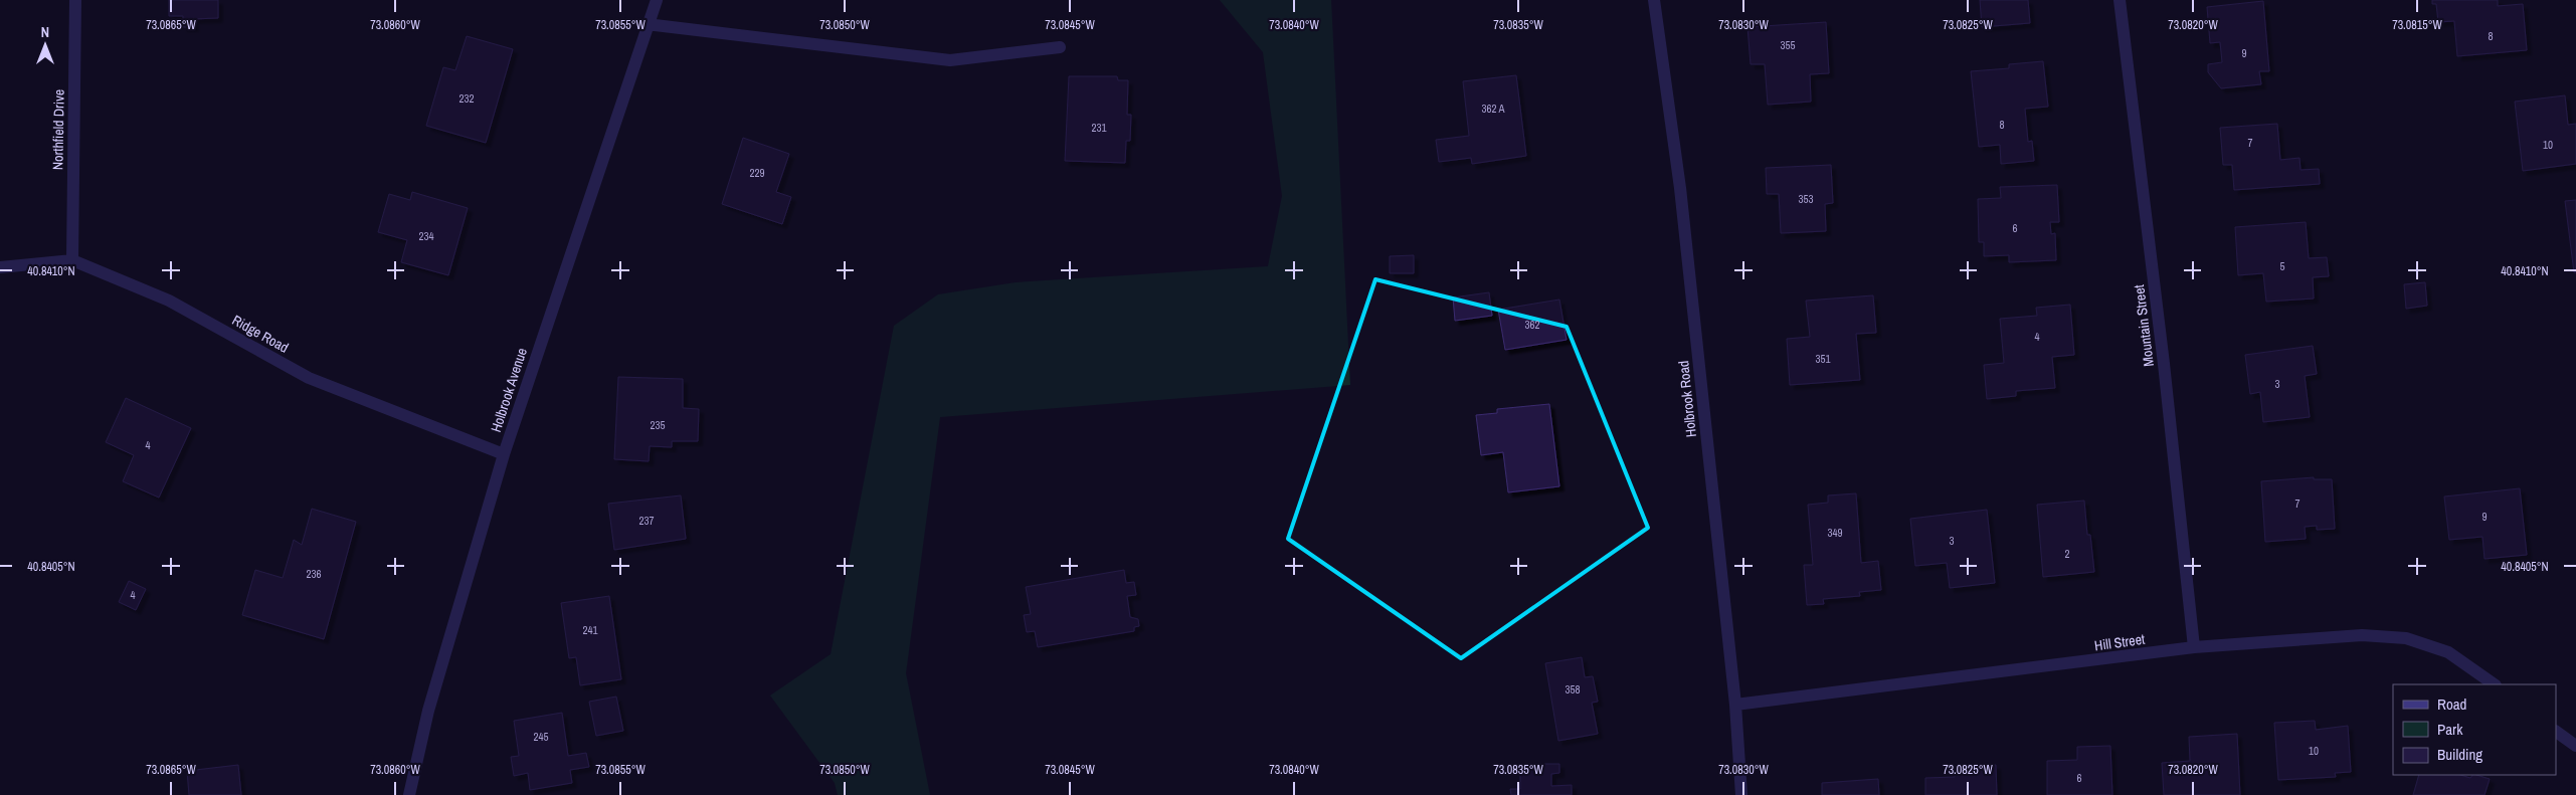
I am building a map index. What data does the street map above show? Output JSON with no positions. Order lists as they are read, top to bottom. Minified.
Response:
{"streets":{"street":["Northfield Drive","Mountain Street","Ridge Road","Holbrook Avenue","Holbrook Road","Hill Street"]},"crossings":[["Northfield Drive","Ridge Road"],["Mountain Street","Hill Street"],["Ridge Road","Holbrook Avenue"],["Holbrook Road","Hill Street"]],"house_numbers":["8","355","9","232","362 A","8","231","7","10","229","353","6","234","5","362","4","351","3","235","4","7","9","237","349","3","2","236","4","241","358","245","10","6"],"legend":["Road","Park","Building"],"north":"top","coordinates":["73.0865°W","73.0860°W","73.0855°W","73.0850°W","73.0845°W","73.0840°W","73.0835°W","73.0830°W","73.0825°W","73.0820°W","73.0815°W","40.8410°N","40.8405°N"]}
